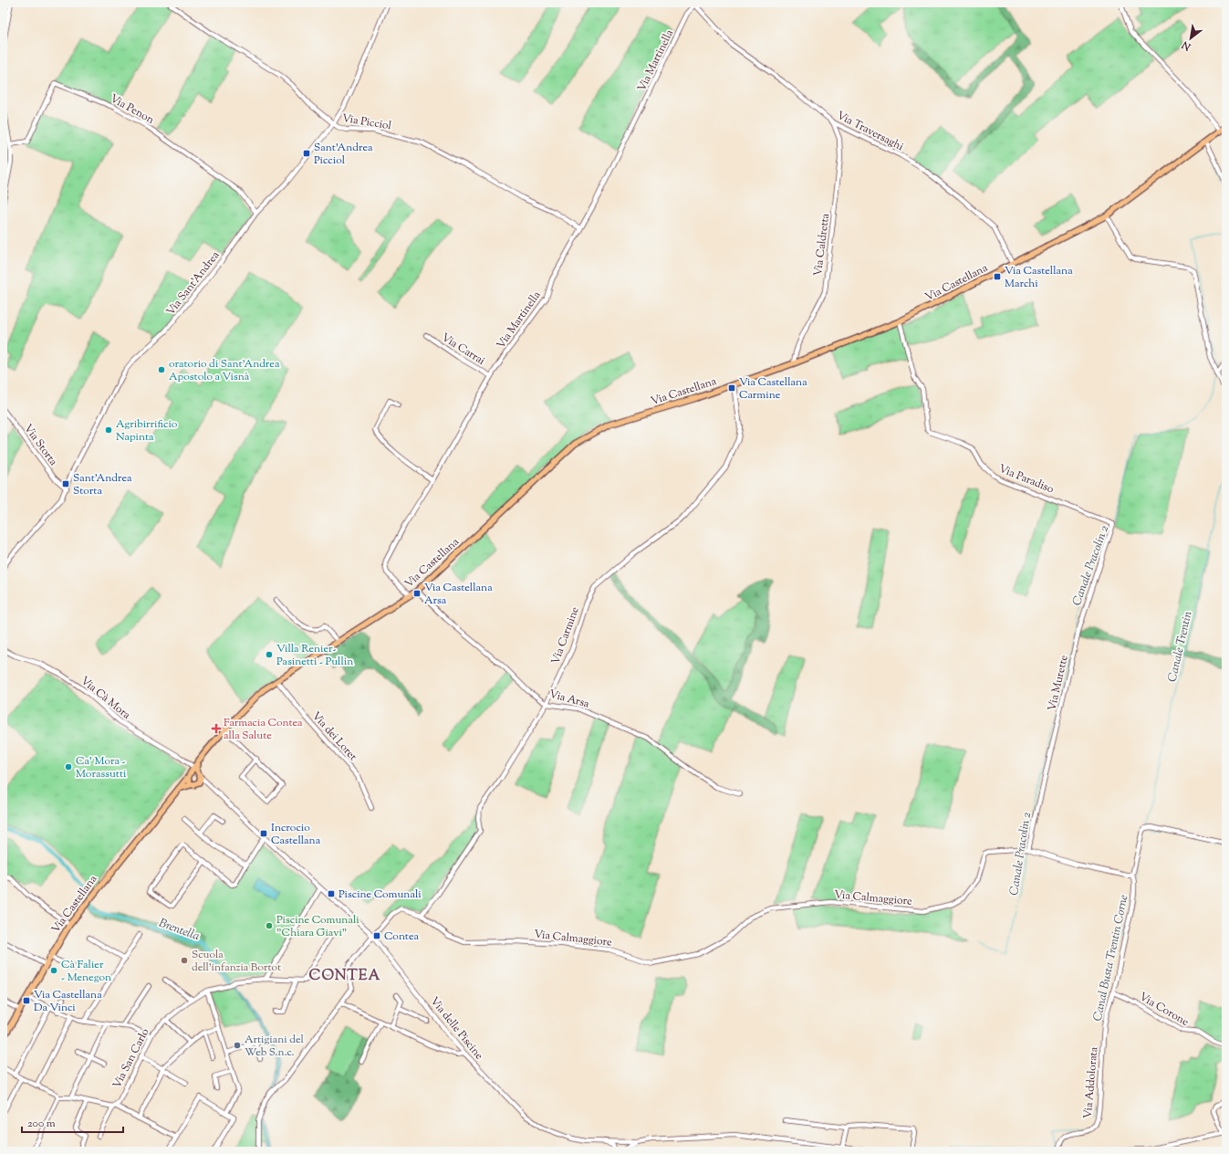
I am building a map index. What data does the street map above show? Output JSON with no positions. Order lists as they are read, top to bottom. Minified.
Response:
{"streets":{"main road":["Via Castellana"],"street":["Via Martinella","Via Penon","Via Picciol","Via Traversaghi","Via Caldretta","Via Sant'Andrea","Via Carrai","Via Storta","Via Paradiso","Via Carmine","Via Murette","Via Cà Mora","Via Arsa","Via dei Loret","Via Calmaggiore","Via Corone","Via delle Piscine","Via San Carlo","Via Addolorata"]},"crossings":[["Via Martinella","Via Picciol"],["Via Martinella","Via Traversaghi"],["Via Martinella","Via Castellana"],["Via Martinella","Via Carrai"],["Via Penon","Via Sant'Andrea"],["Via Picciol","Via Sant'Andrea"],["Via Traversaghi","Via Caldretta"],["Via Traversaghi","Via Castellana"],["Via Caldretta","Via Castellana"],["Via Castellana","Via Paradiso"],["Via Castellana","Via Carmine"],["Via Castellana","Via Cà Mora"],["Via Castellana","Via Arsa"],["Via Castellana","Via dei Loret"],["Via Castellana","Via delle Piscine"],["Via Sant'Andrea","Via Storta"],["Via Paradiso","Via Murette"],["Via Carmine","Via Arsa"],["Via Carmine","Via Calmaggiore"],["Via Murette","Via Calmaggiore"],["Via Calmaggiore","Via delle Piscine"],["Via Calmaggiore","Via San Carlo"],["Via Corone","Via Addolorata"]],"districts":["CONTEA"],"water":["Canale Pracolin 2","Canale Trentin","Brentella","Canal Busta Trentin Corne"],"places":{"transit":["Sant'Andrea Picciol","Via Castellana Marchi","Via Castellana Carmine","Sant'Andrea Storta","Via Castellana Arsa","Incrocio Castellana","Piscine Comunali","Contea","Via Castellana Da Vinci"],"other":["oratorio di Sant'Andrea Apostolo a Visnà","Agribirrificio Napinta","Villa Renier- Pasinetti - Pullin","Ca' Mora - Morassutti","Piscine Comunali \"Chiara Giavi\"","Scuola dell'infanzia Bortot","Cà Falier - Menegon","Artigiani del Web S.n.c."],"health":["Farmacia Contea alla Salute"]},"scale_bar":"200 m","north":"bottom left"}
